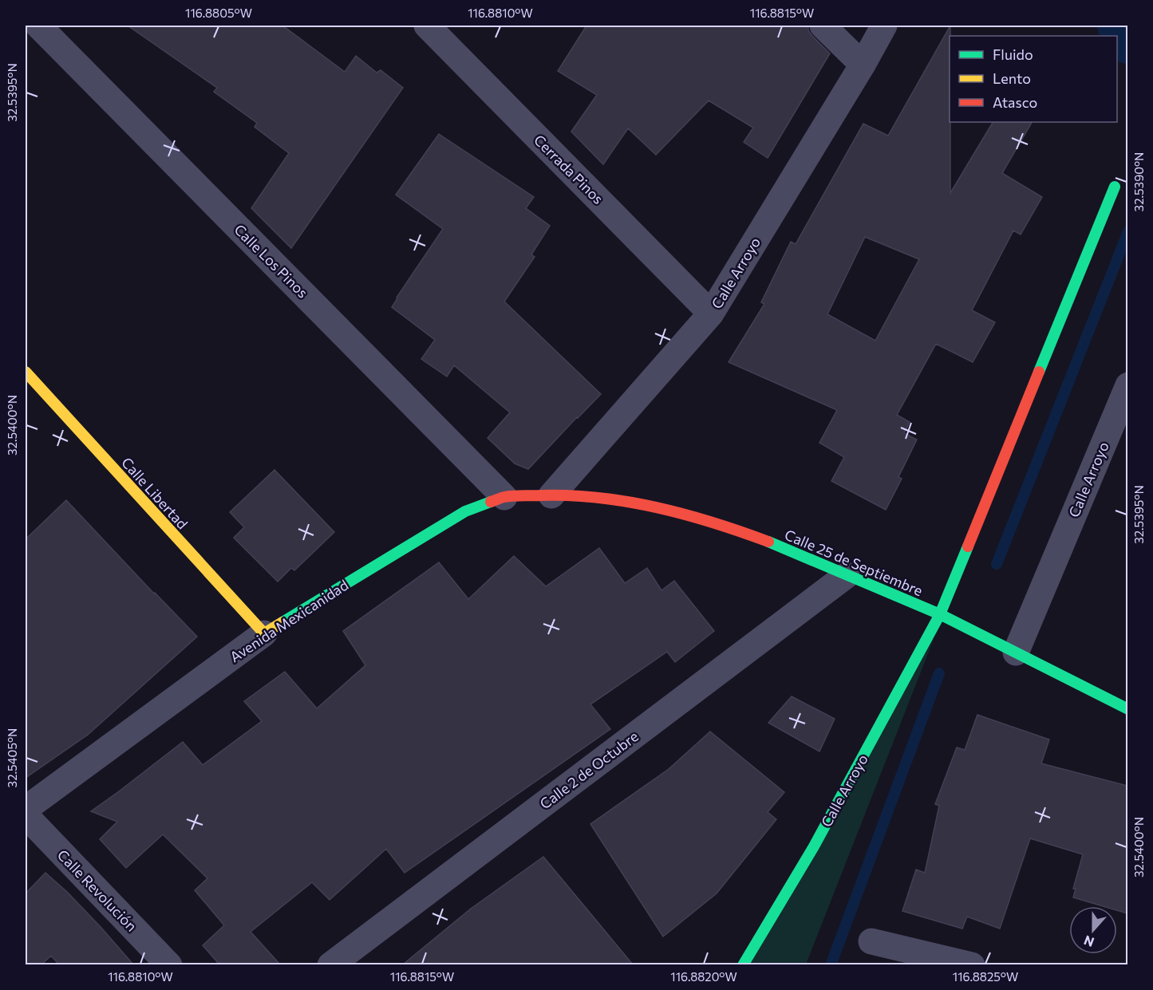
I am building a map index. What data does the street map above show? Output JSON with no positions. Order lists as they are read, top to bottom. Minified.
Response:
{"streets":{"main road":["Calle Arroyo","Calle Libertad","Calle 25 de Septiembre","Avenida Mexicanidad"],"street":["Cerrada Pinos","Calle Los Pinos","Calle 2 de Octubre","Calle Revolución"]},"crossings":[["Cerrada Pinos","Calle Arroyo"],["Calle Los Pinos","Avenida Mexicanidad"],["Calle Arroyo","Calle 25 de Septiembre"],["Calle Arroyo","Avenida Mexicanidad"],["Calle Libertad","Avenida Mexicanidad"],["Calle 25 de Septiembre","Avenida Mexicanidad"],["Calle 25 de Septiembre","Calle 2 de Octubre"]],"legend":["Fluido","Lento","Atasco"],"north":"bottom","coordinates":["116.8805°W","116.8810°W","116.8815°W","32.5395°N","32.5390°N","32.5400°N","32.5405°N","116.8820°W","116.8825°W"]}
